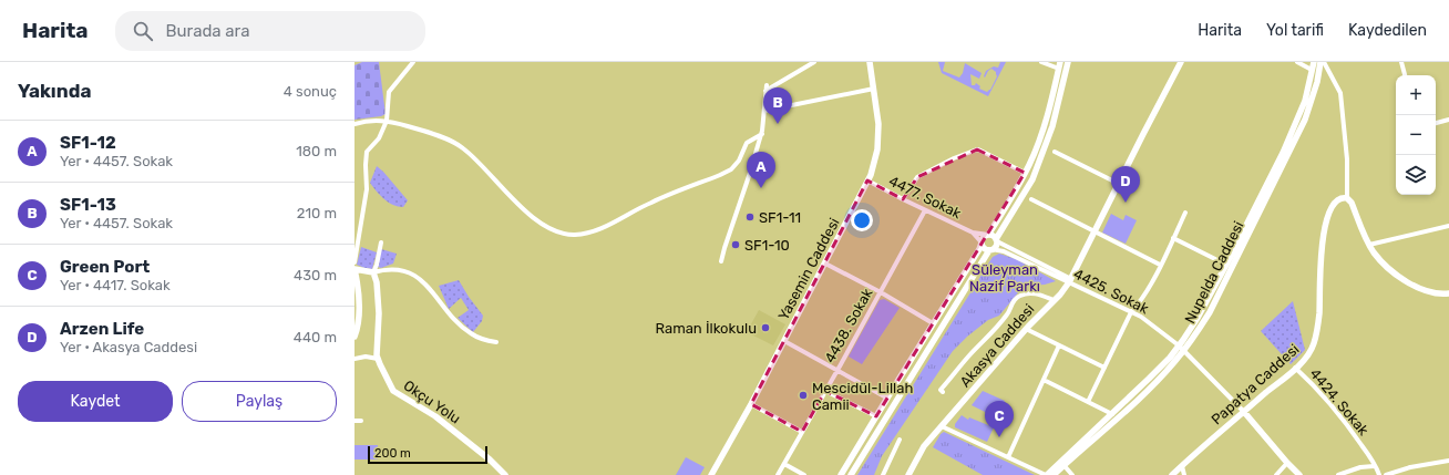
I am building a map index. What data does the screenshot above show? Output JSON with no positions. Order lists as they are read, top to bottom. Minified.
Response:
{"streets":{"street":["4477. Sokak","Yasemin Caddesi","Nupelda Caddesi","4425. Sokak","4438. Sokak","Akasya Caddesi","Papatya Caddesi","Okçu Yolu","4424. Sokak"]},"crossings":[["4477. Sokak","Yasemin Caddesi"],["4477. Sokak","4438. Sokak"],["Nupelda Caddesi","4425. Sokak"],["4425. Sokak","Akasya Caddesi"],["4425. Sokak","Papatya Caddesi"],["Papatya Caddesi","4424. Sokak"]],"parks":["Süleyman Nazif Parkı"],"places":["SF1-11","SF1-10","Raman İlkokulu","Mescidül-Lillah Camii"],"scale_bar":"200 m","page":{"header":"Harita","search":"Burada ara","nav":["Harita","Yol tarifi","Kaydedilen"],"heading":["Yakında","4 sonuç"],"map_buttons":["+","−"],"pins":["B","A","D","C"],"list":[{"mark":"A","name":"SF1-12","note":"Yer · 4457. Sokak","value":"180 m"},{"mark":"B","name":"SF1-13","note":"Yer · 4457. Sokak","value":"210 m"},{"mark":"C","name":"Green Port","note":"Yer · 4417. Sokak","value":"430 m"},{"mark":"D","name":"Arzen Life","note":"Yer · Akasya Caddesi","value":"440 m"}],"buttons":["Kaydet","Paylaş"],"scale":"200 m"}}
